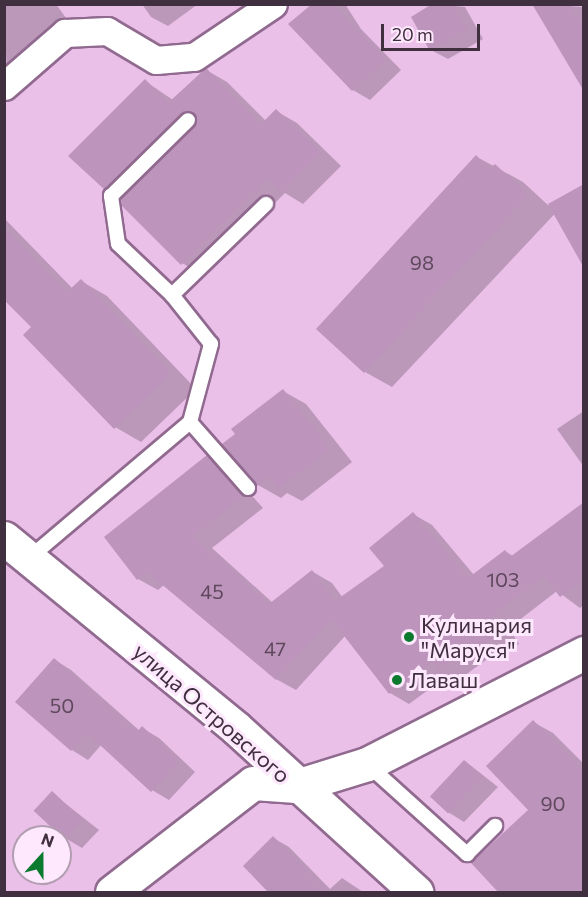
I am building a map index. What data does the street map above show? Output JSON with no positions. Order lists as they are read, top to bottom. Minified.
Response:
{"streets":{"street":["улица Островского"]},"places":["Кулинария \"Маруся\"","Лаваш"],"house_numbers":["98","103","45","47","50","90"],"scale_bar":"20 m","north":"top"}
